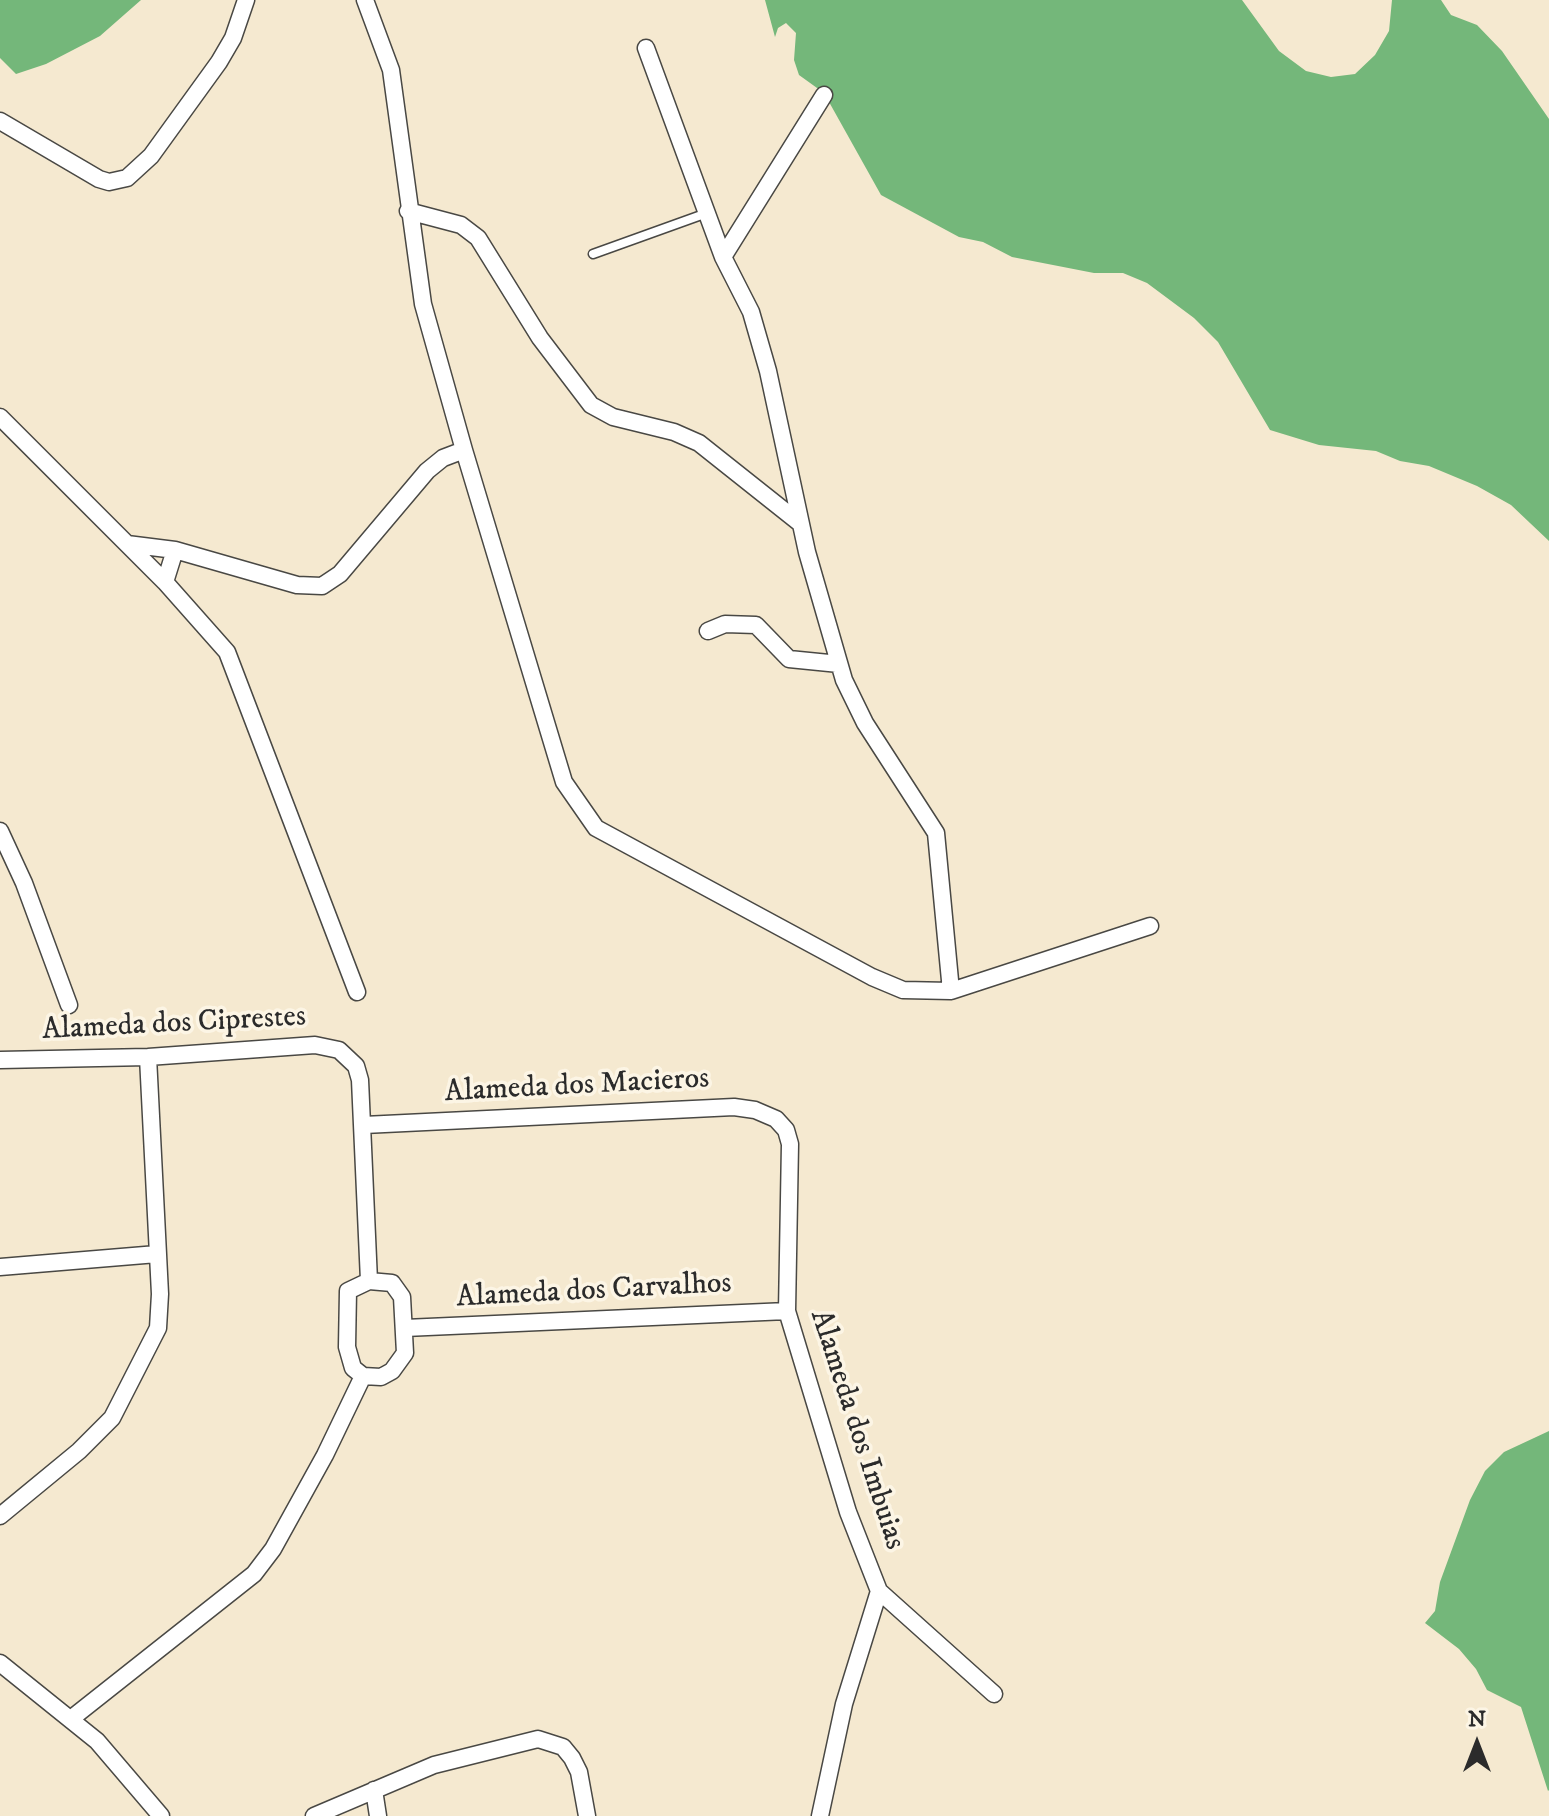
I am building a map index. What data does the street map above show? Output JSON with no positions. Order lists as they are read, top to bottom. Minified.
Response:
{"streets":{"street":["Alameda dos Ciprestes","Alameda dos Macieros","Alameda dos Carvalhos","Alameda dos Imbuias"]},"crossings":[["Alameda dos Ciprestes","Alameda dos Macieros"],["Alameda dos Macieros","Alameda dos Imbuias"],["Alameda dos Carvalhos","Alameda dos Imbuias"]],"north":"top"}
